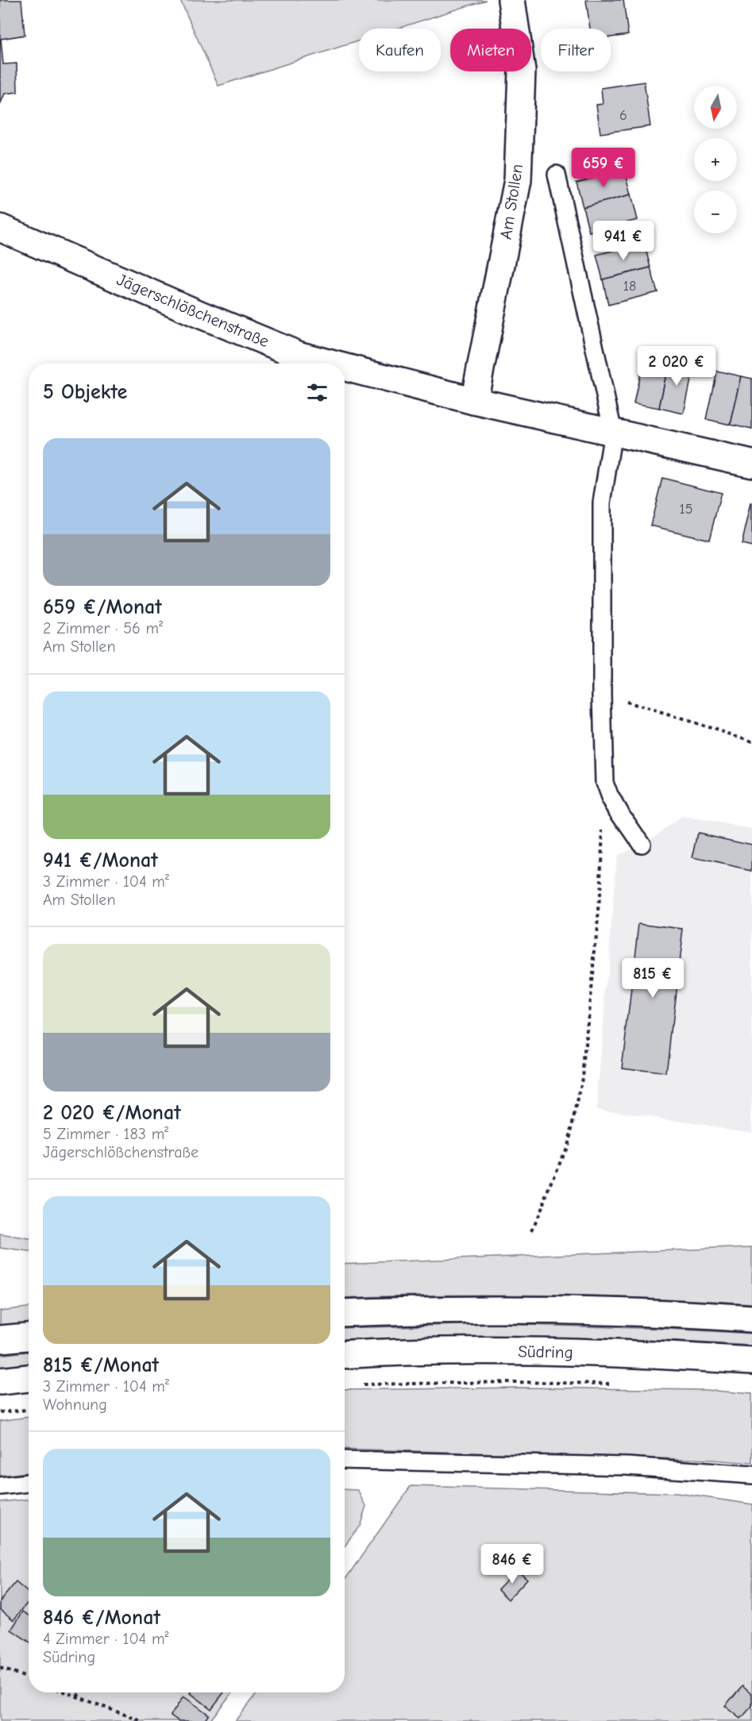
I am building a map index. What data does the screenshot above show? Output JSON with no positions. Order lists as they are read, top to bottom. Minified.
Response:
{"streets":{"street":["Am Stollen","Jägerschlößchenstraße","Südring"]},"crossings":[["Am Stollen","Jägerschlößchenstraße"]],"house_numbers":["6","18","15"],"north":"bottom","page":{"chip":["Kaufen","Mieten","Filter"],"map_buttons":["+","−"],"price":["659 €","941 €","2 020 €","815 €","846 €"],"heading":"5 Objekte","list":[{"name":"659 €/Monat","note":"2 Zimmer · 56 m² · Am Stollen"},{"name":"941 €/Monat","note":"3 Zimmer · 104 m² · Am Stollen"},{"name":"2 020 €/Monat","note":"5 Zimmer · 183 m² · Jägerschlößchenstraße"},{"name":"815 €/Monat","note":"3 Zimmer · 104 m² · Wohnung"},{"name":"846 €/Monat","note":"4 Zimmer · 104 m² · Südring"}]}}
